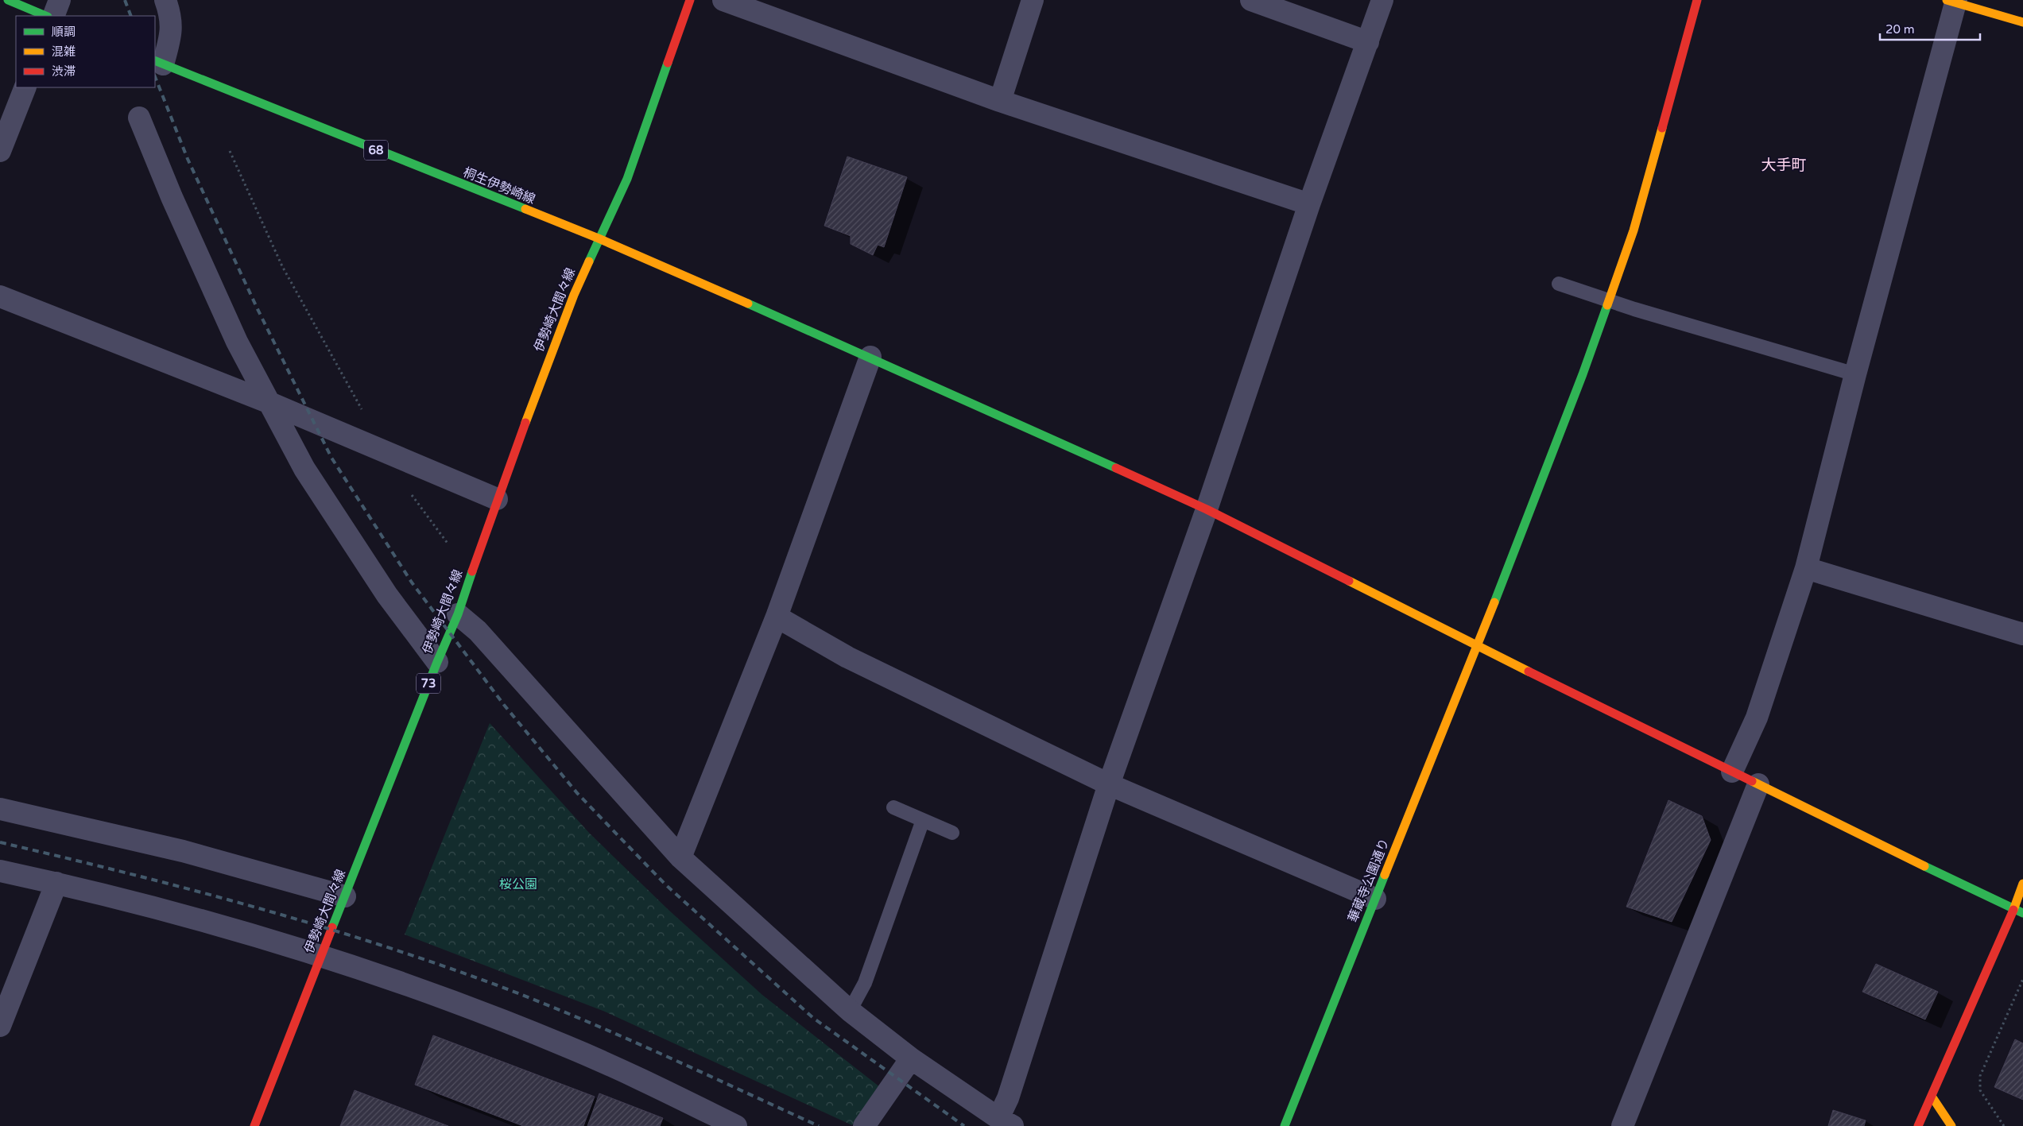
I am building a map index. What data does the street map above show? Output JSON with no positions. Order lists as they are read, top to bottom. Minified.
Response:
{"streets":{"street":["68","桐生伊勢崎線","伊勢崎大間々線","73","華蔵寺公園通り"]},"crossings":[["桐生伊勢崎線","伊勢崎大間々線"],["桐生伊勢崎線","華蔵寺公園通り"]],"districts":["大手町"],"parks":["桜公園"],"legend":["順調","混雑","渋滞"],"scale_bar":"20 m"}
